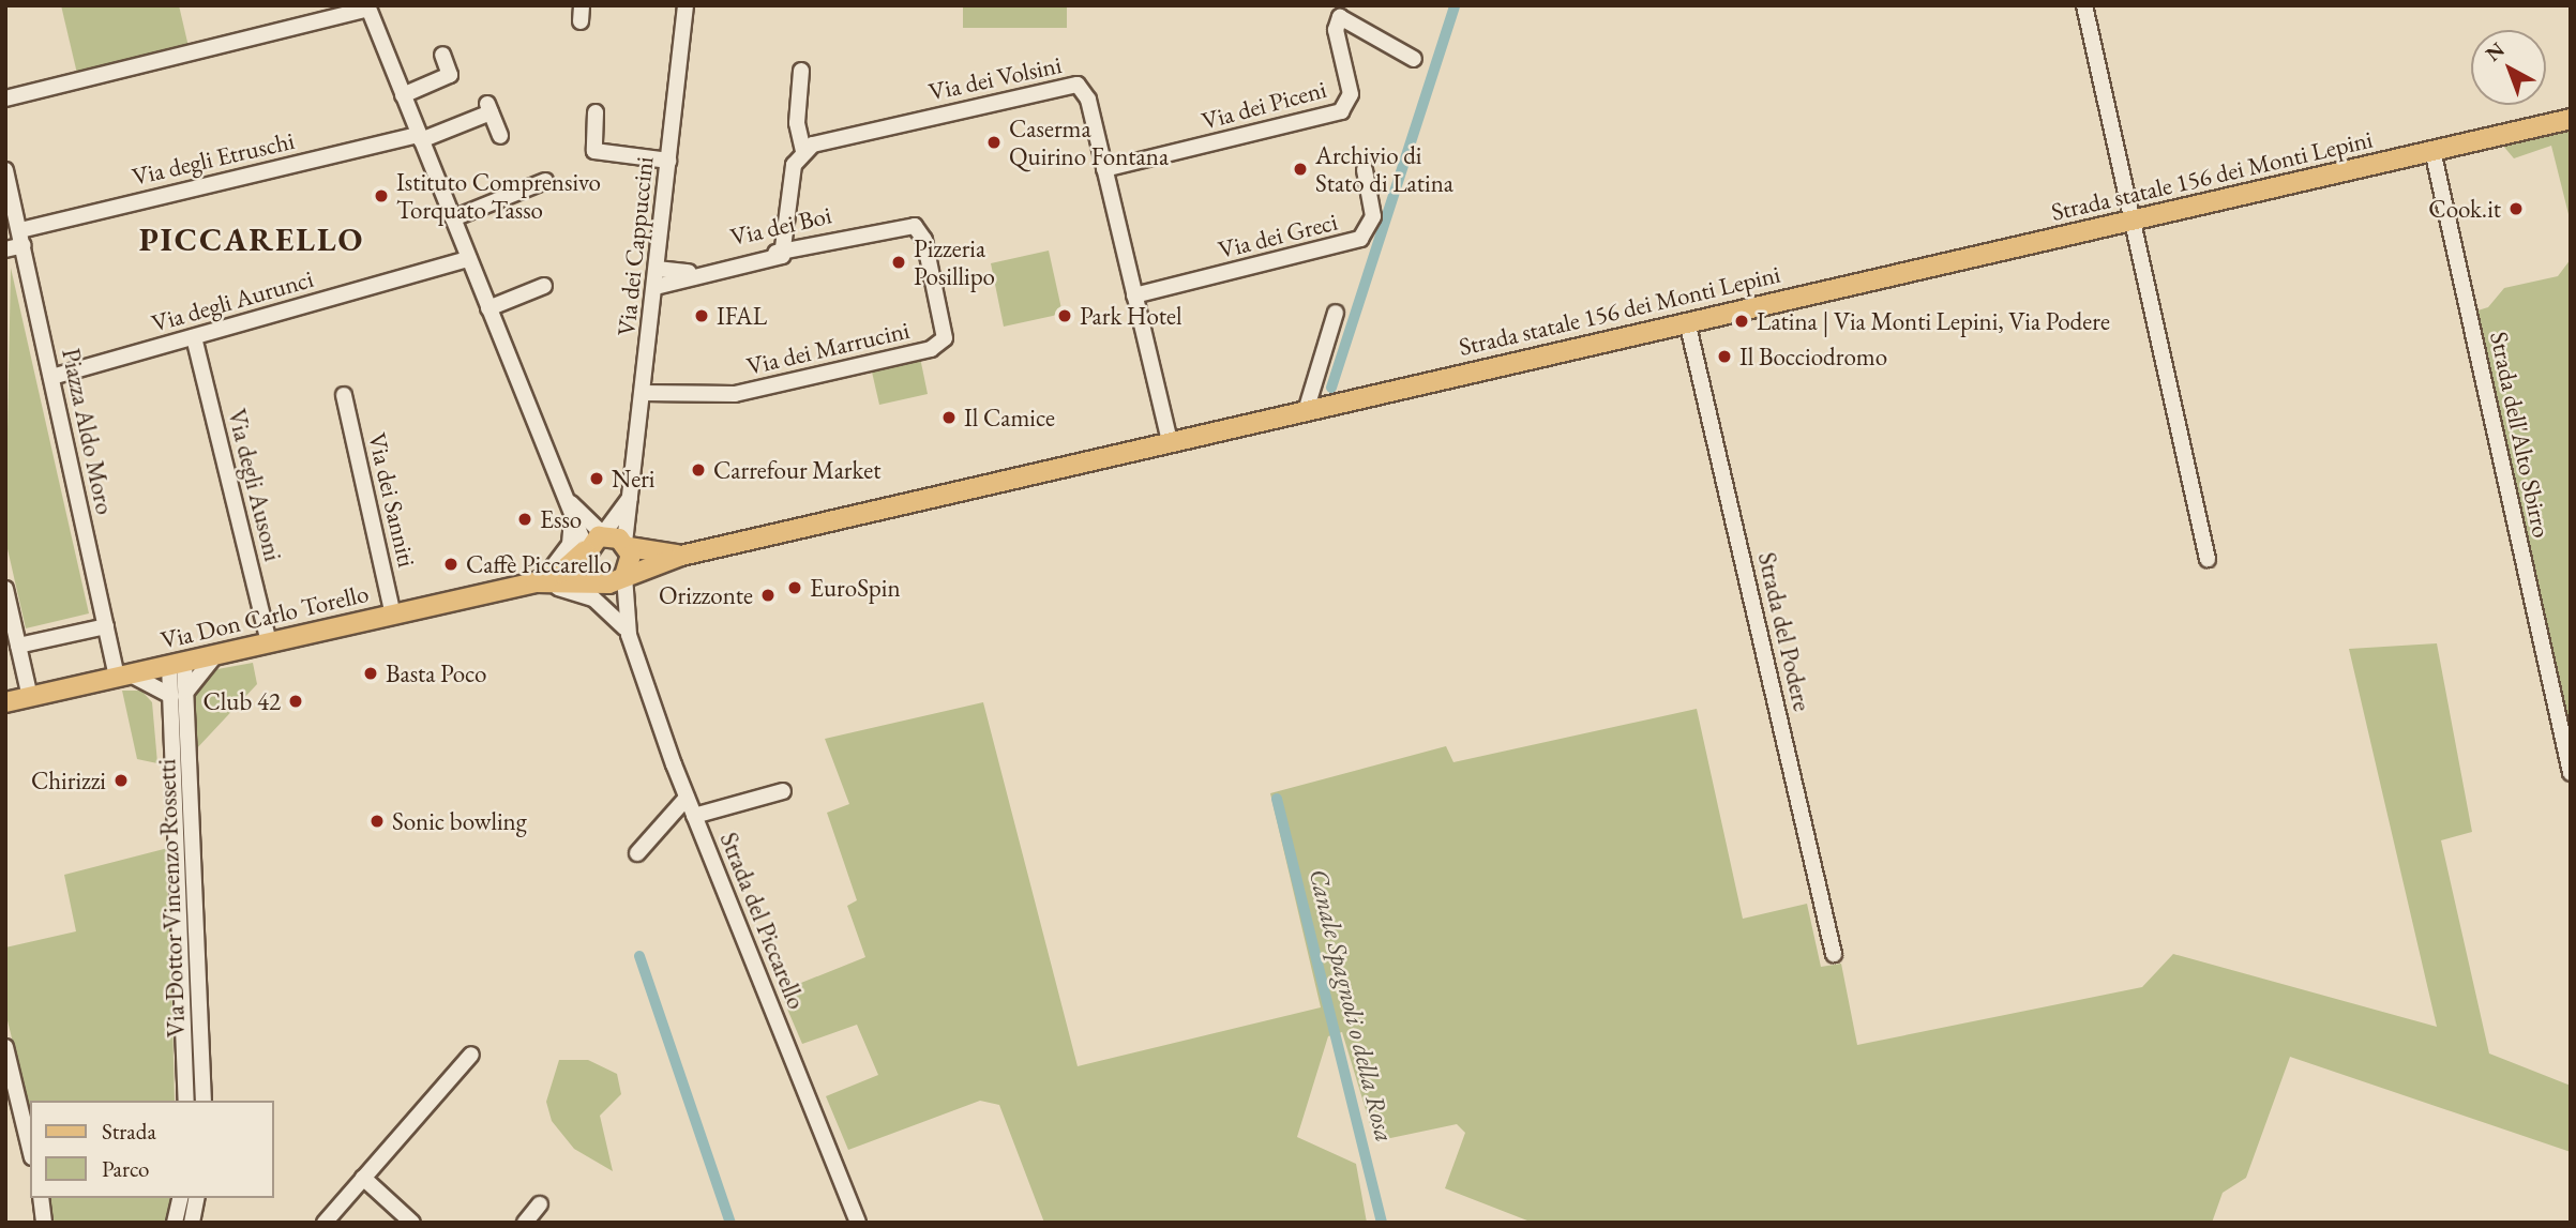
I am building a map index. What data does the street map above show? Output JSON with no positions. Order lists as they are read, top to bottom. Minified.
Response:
{"streets":{"main road":["Strada statale 156 dei Monti Lepini","Via Don Carlo Torello"],"street":["Via dei Volsini","Via dei Piceni","Via degli Etruschi","Via dei Boi","Via dei Greci","Via dei Cappuccini","Via degli Aurunci","Via dei Marrucini","Piazza Aldo Moro","Strada dell'Alto Sbirro","Via degli Ausoni","Via dei Sanniti","Strada del Podere","Via Dottor Vincenzo Rossetti","Strada del Piccarello"]},"crossings":[["Via dei Volsini","Via dei Piceni"],["Via dei Volsini","Strada statale 156 dei Monti Lepini"],["Via dei Volsini","Via dei Greci"],["Via degli Etruschi","Piazza Aldo Moro"],["Strada statale 156 dei Monti Lepini","Via dei Cappuccini"],["Strada statale 156 dei Monti Lepini","Strada dell'Alto Sbirro"],["Strada statale 156 dei Monti Lepini","Via Don Carlo Torello"],["Strada statale 156 dei Monti Lepini","Strada del Podere"],["Strada statale 156 dei Monti Lepini","Strada del Piccarello"],["Via dei Boi","Via dei Cappuccini"],["Via dei Boi","Via dei Marrucini"],["Via dei Cappuccini","Via dei Marrucini"],["Via dei Cappuccini","Via Don Carlo Torello"],["Via dei Cappuccini","Strada del Piccarello"],["Via degli Aurunci","Piazza Aldo Moro"],["Via degli Aurunci","Via degli Ausoni"],["Piazza Aldo Moro","Via Don Carlo Torello"],["Via degli Ausoni","Via Don Carlo Torello"],["Via dei Sanniti","Via Don Carlo Torello"],["Via Don Carlo Torello","Via Dottor Vincenzo Rossetti"],["Via Don Carlo Torello","Strada del Piccarello"]],"districts":["PICCARELLO"],"water":["Canale Spagnoli o della Rosa"],"places":["Caserma Quirino Fontana","Archivio di Stato di Latina","Istituto Comprensivo Torquato Tasso","Cook.it","Pizzeria Posillipo","IFAL","Park Hotel","Latina | Via Monti Lepini, Via Podere","Il Bocciodromo","Il Camice","Carrefour Market","Neri","Esso","Caffè Piccarello","EuroSpin","Orizzonte","Basta Poco","Club 42","Chirizzi","Sonic bowling"],"legend":["Strada","Parco"],"north":"top left"}
